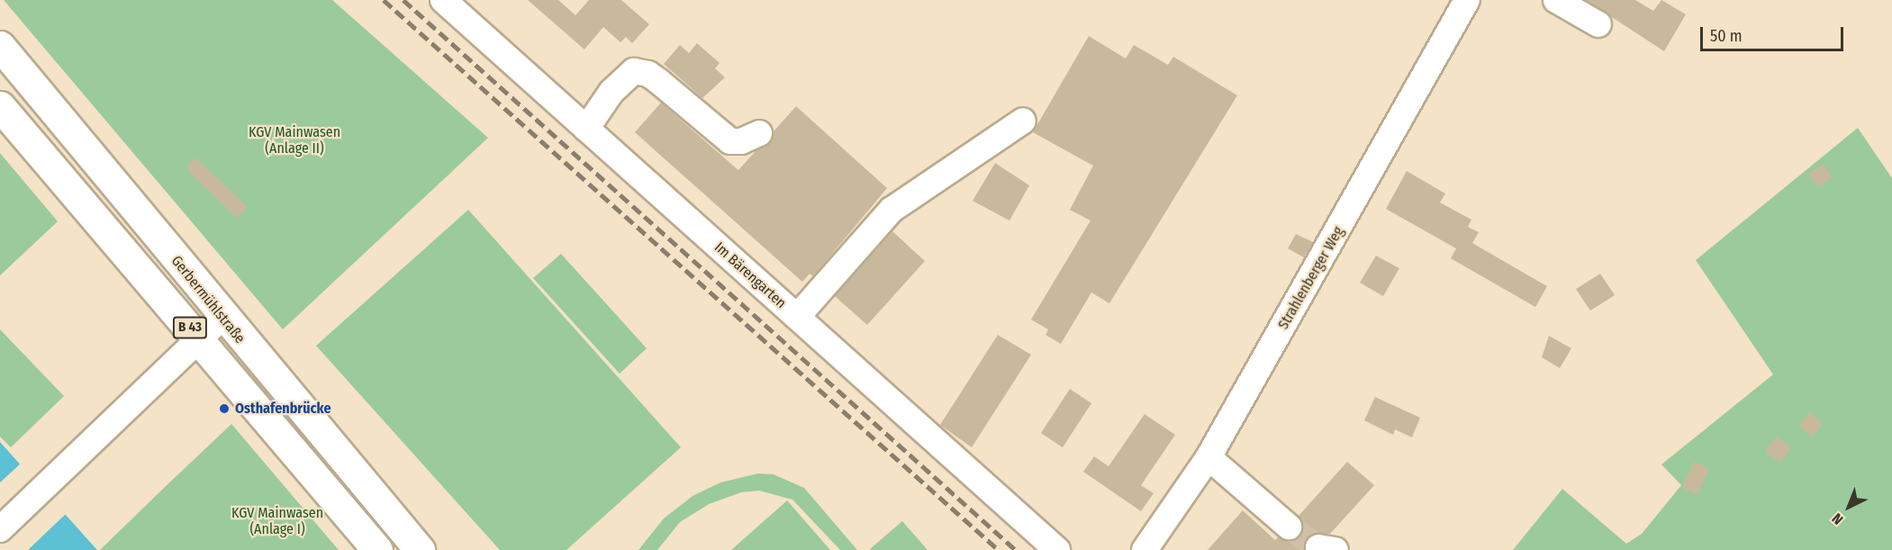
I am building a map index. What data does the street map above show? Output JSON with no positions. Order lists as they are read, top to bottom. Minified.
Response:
{"streets":{"main road":["Gerbermühlstraße","B 43"],"street":["Im Bärengarten","Strahlenberger Weg"]},"parks":["KGV Mainwasen (Anlage II)","KGV Mainwasen (Anlage I)"],"places":["Osthafenbrücke"],"scale_bar":"50 m","north":"bottom left"}
